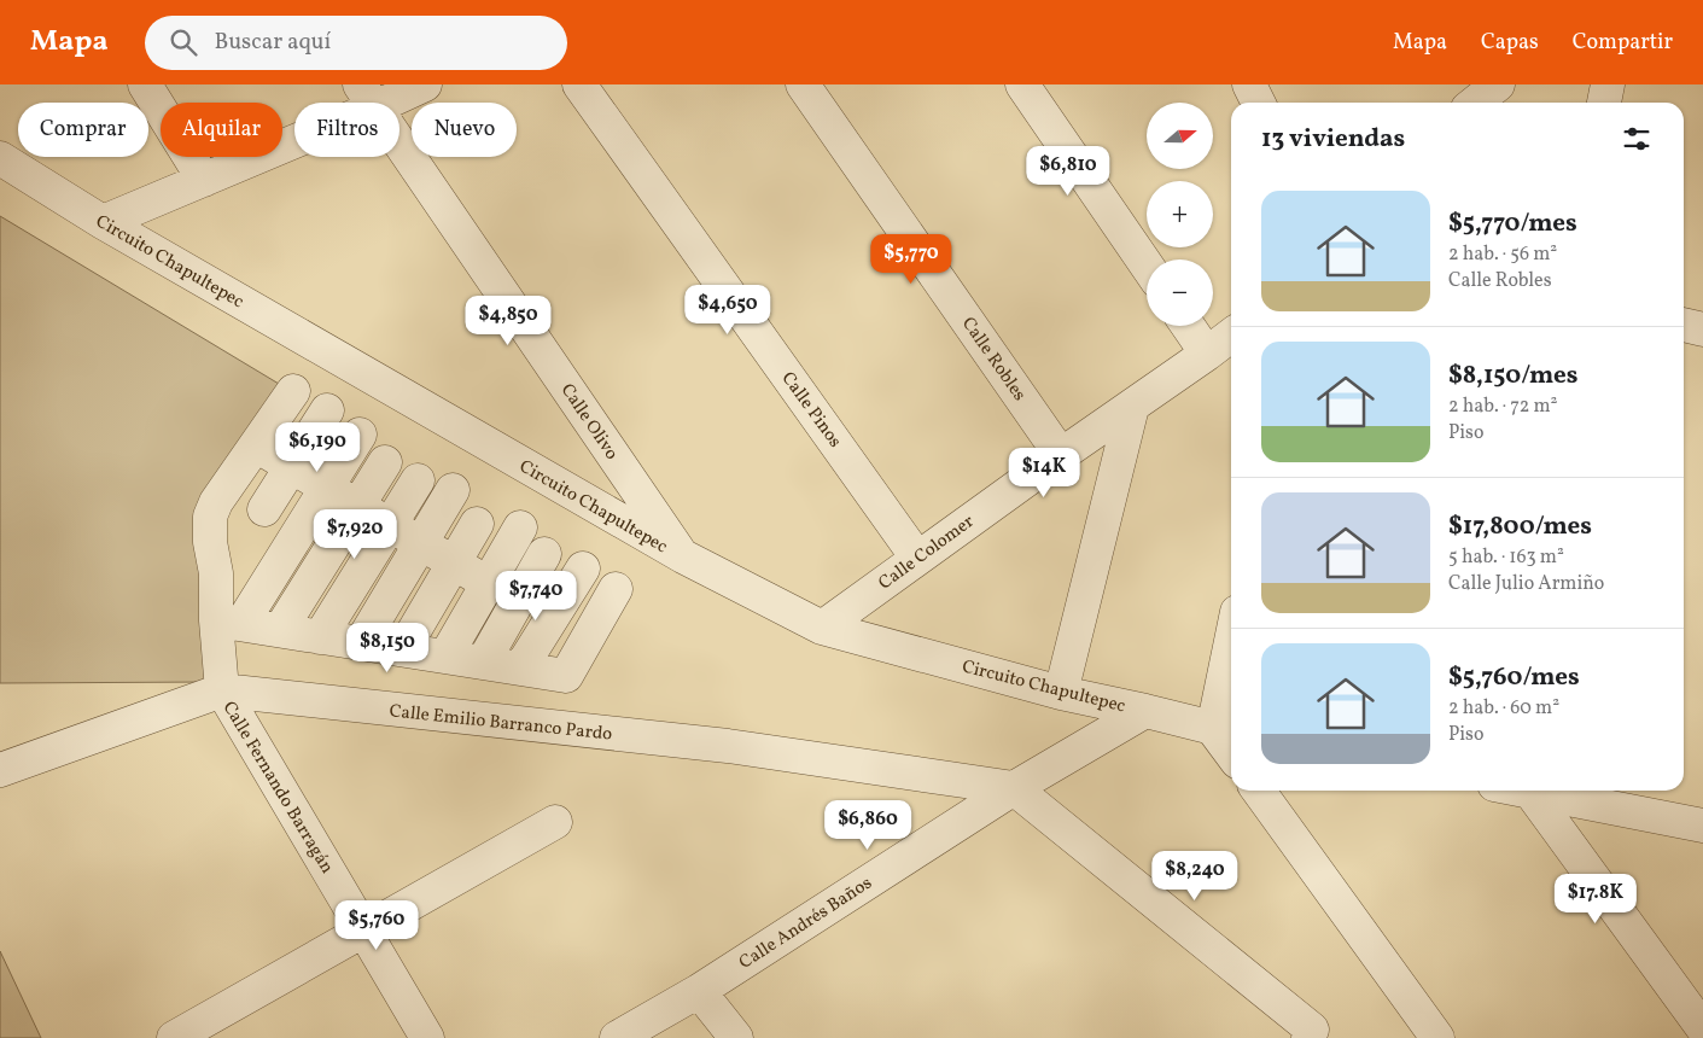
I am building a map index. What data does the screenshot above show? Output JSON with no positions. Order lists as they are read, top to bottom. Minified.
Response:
{"streets":{"street":["Circuito Chapultepec","Calle Robles","Calle Pinos","Calle Olivo","Calle Colomer","Calle Emilio Barranco Pardo","Calle Fernando Barragán","Calle Andrés Baños"]},"crossings":[["Circuito Chapultepec","Calle Olivo"],["Circuito Chapultepec","Calle Colomer"],["Circuito Chapultepec","Calle Andrés Baños"],["Calle Robles","Calle Colomer"],["Calle Pinos","Calle Colomer"],["Calle Emilio Barranco Pardo","Calle Fernando Barragán"],["Calle Emilio Barranco Pardo","Calle Andrés Baños"]],"north":"right","page":{"header":"Mapa","search":"Buscar aquí","nav":["Mapa","Capas","Compartir"],"map_buttons":["+","−"],"chip":["Comprar","Alquilar","Filtros","Nuevo"],"heading":"13 viviendas","price":["$6,810","$5,770","$4,650","$4,850","$6,190","$14K","$7,920","$7,740","$8,150","$6,860","$8,240","$17.8K","$5,760"],"list":[{"name":"$5,770/mes","note":"2 hab. · 56 m² · Calle Robles"},{"name":"$8,150/mes","note":"2 hab. · 72 m² · Piso"},{"name":"$17,800/mes","note":"5 hab. · 163 m² · Calle Julio Armiño"},{"name":"$5,760/mes","note":"2 hab. · 60 m² · Piso"}]}}
